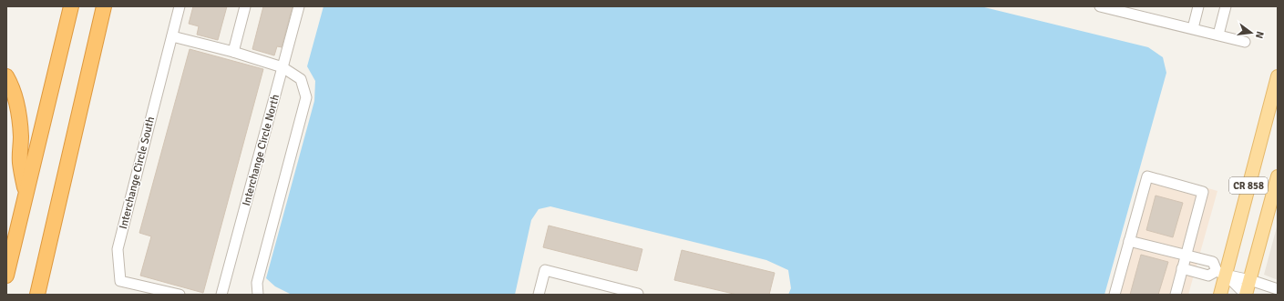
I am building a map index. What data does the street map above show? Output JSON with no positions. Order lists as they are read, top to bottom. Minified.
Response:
{"streets":{"main road":["CR 858"],"street":["Interchange Circle North","Interchange Circle South"]},"north":"right"}
